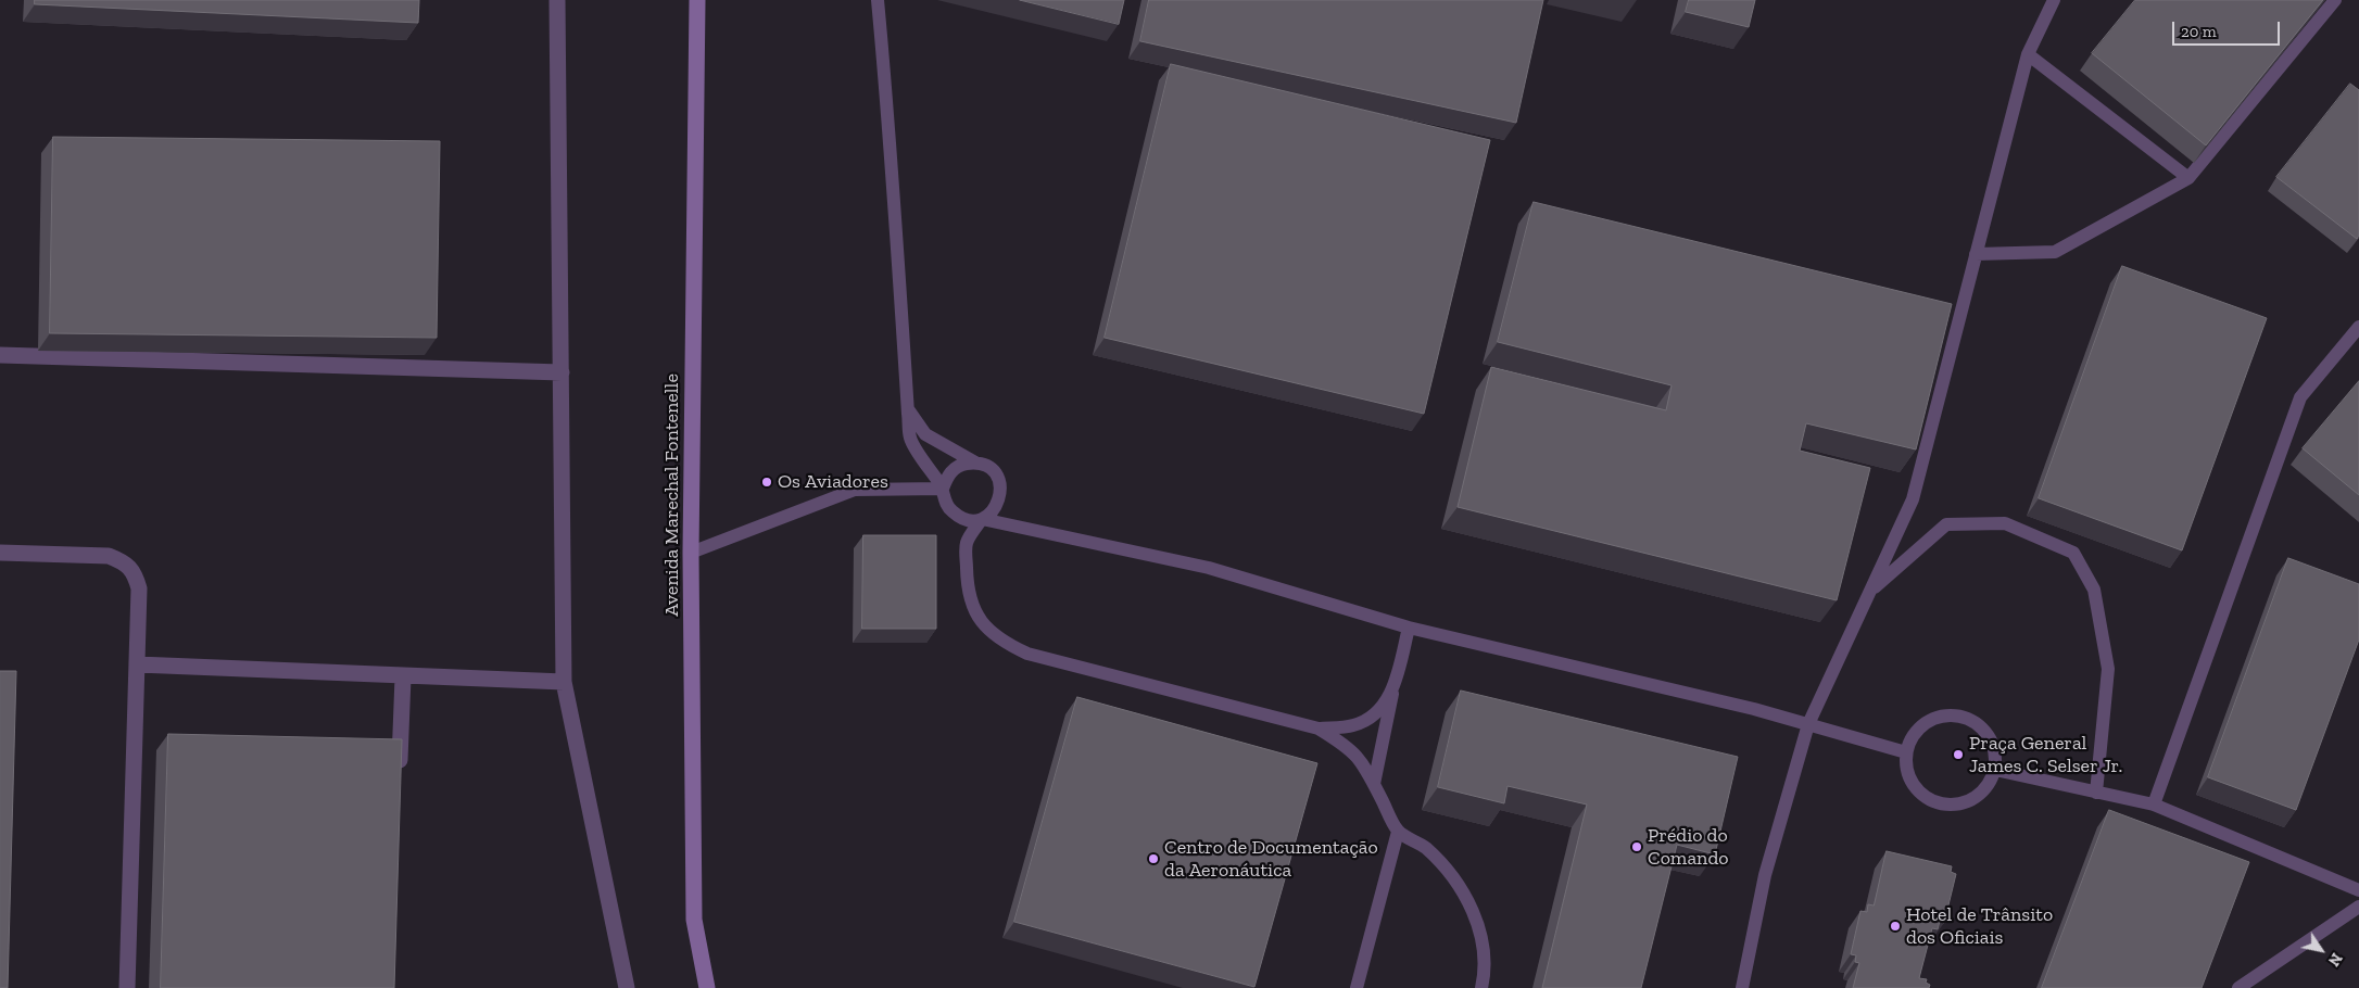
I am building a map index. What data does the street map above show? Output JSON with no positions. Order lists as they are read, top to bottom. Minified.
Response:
{"streets":{"main road":["Avenida Marechal Fontenelle"]},"places":["Os Aviadores","Praça General James C. Selser Jr.","Prédio do Comando","Centro de Documentação da Aeronáutica","Hotel de Trânsito dos Oficiais"],"scale_bar":"20 m","north":"bottom right"}
